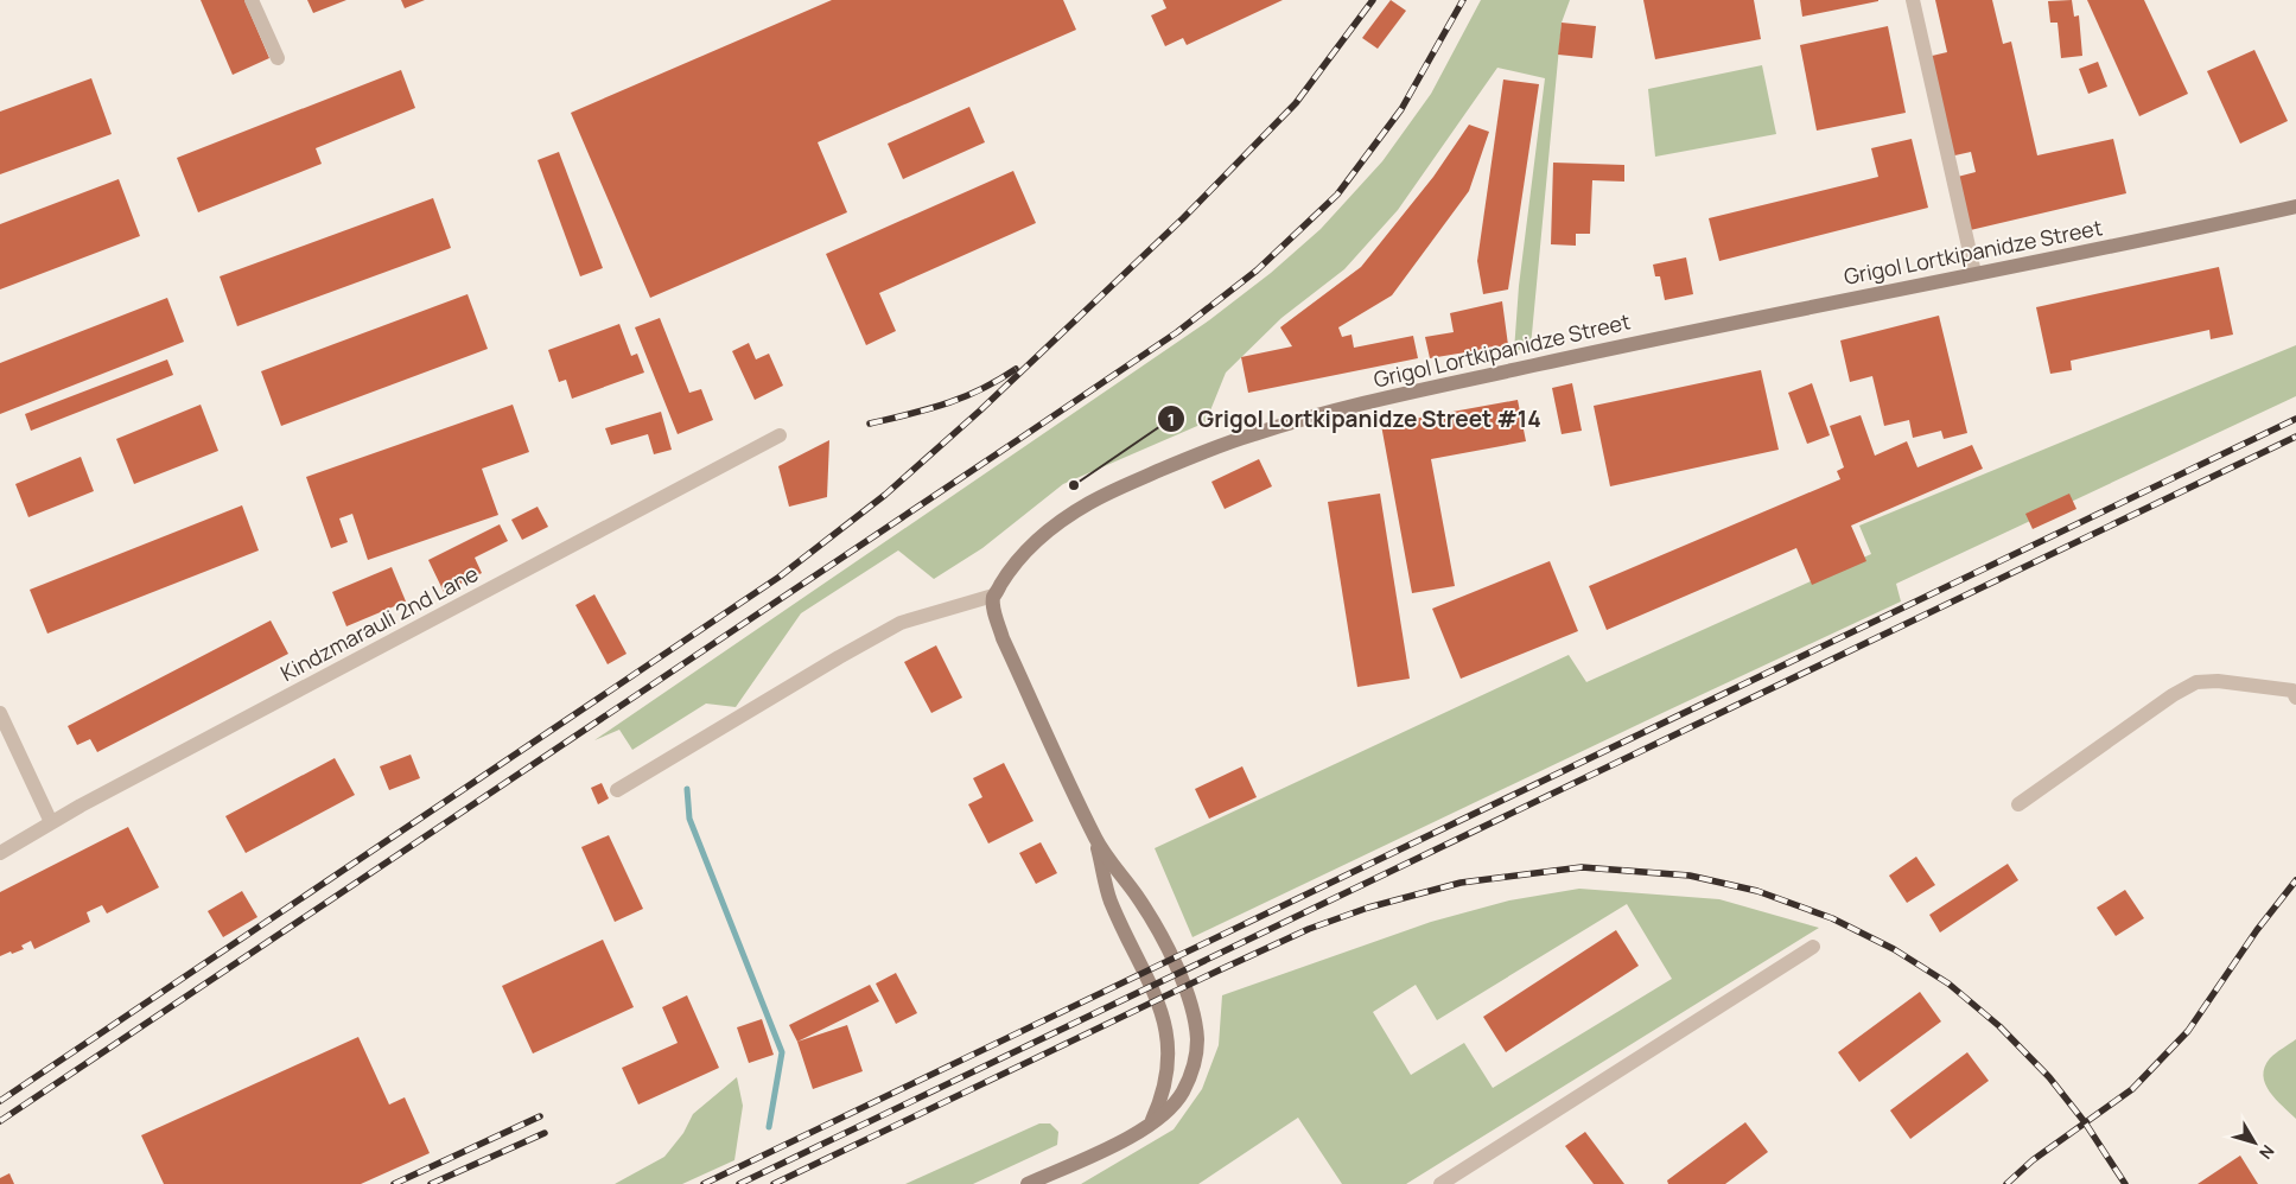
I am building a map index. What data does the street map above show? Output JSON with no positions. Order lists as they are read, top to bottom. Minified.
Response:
{"streets":{"street":["Grigol Lortkipanidze Street","Kindzmarauli 2nd Lane"]},"places":["Grigol Lortkipanidze Street #14"],"north":"bottom right"}
